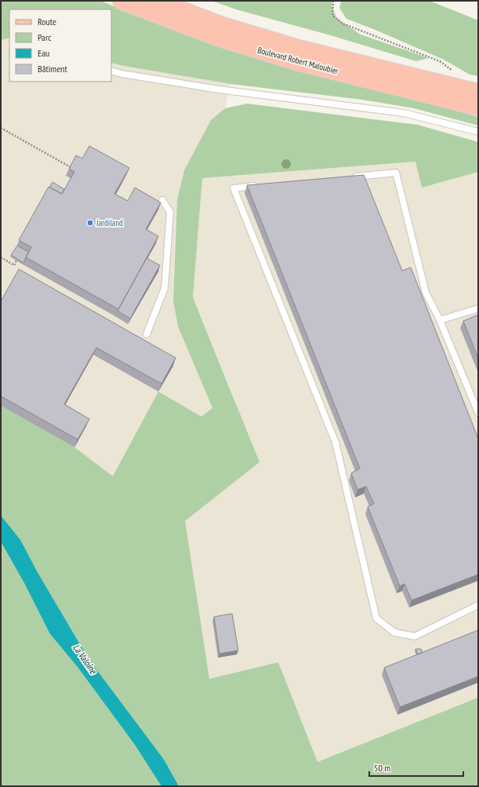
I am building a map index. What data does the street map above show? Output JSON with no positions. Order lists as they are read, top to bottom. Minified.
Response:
{"streets":{"main road":["Boulevard Robert Maloubier"]},"water":["La Valoine"],"places":["Jardiland"],"legend":["Route","Parc","Eau","Bâtiment"],"scale_bar":"50 m"}
